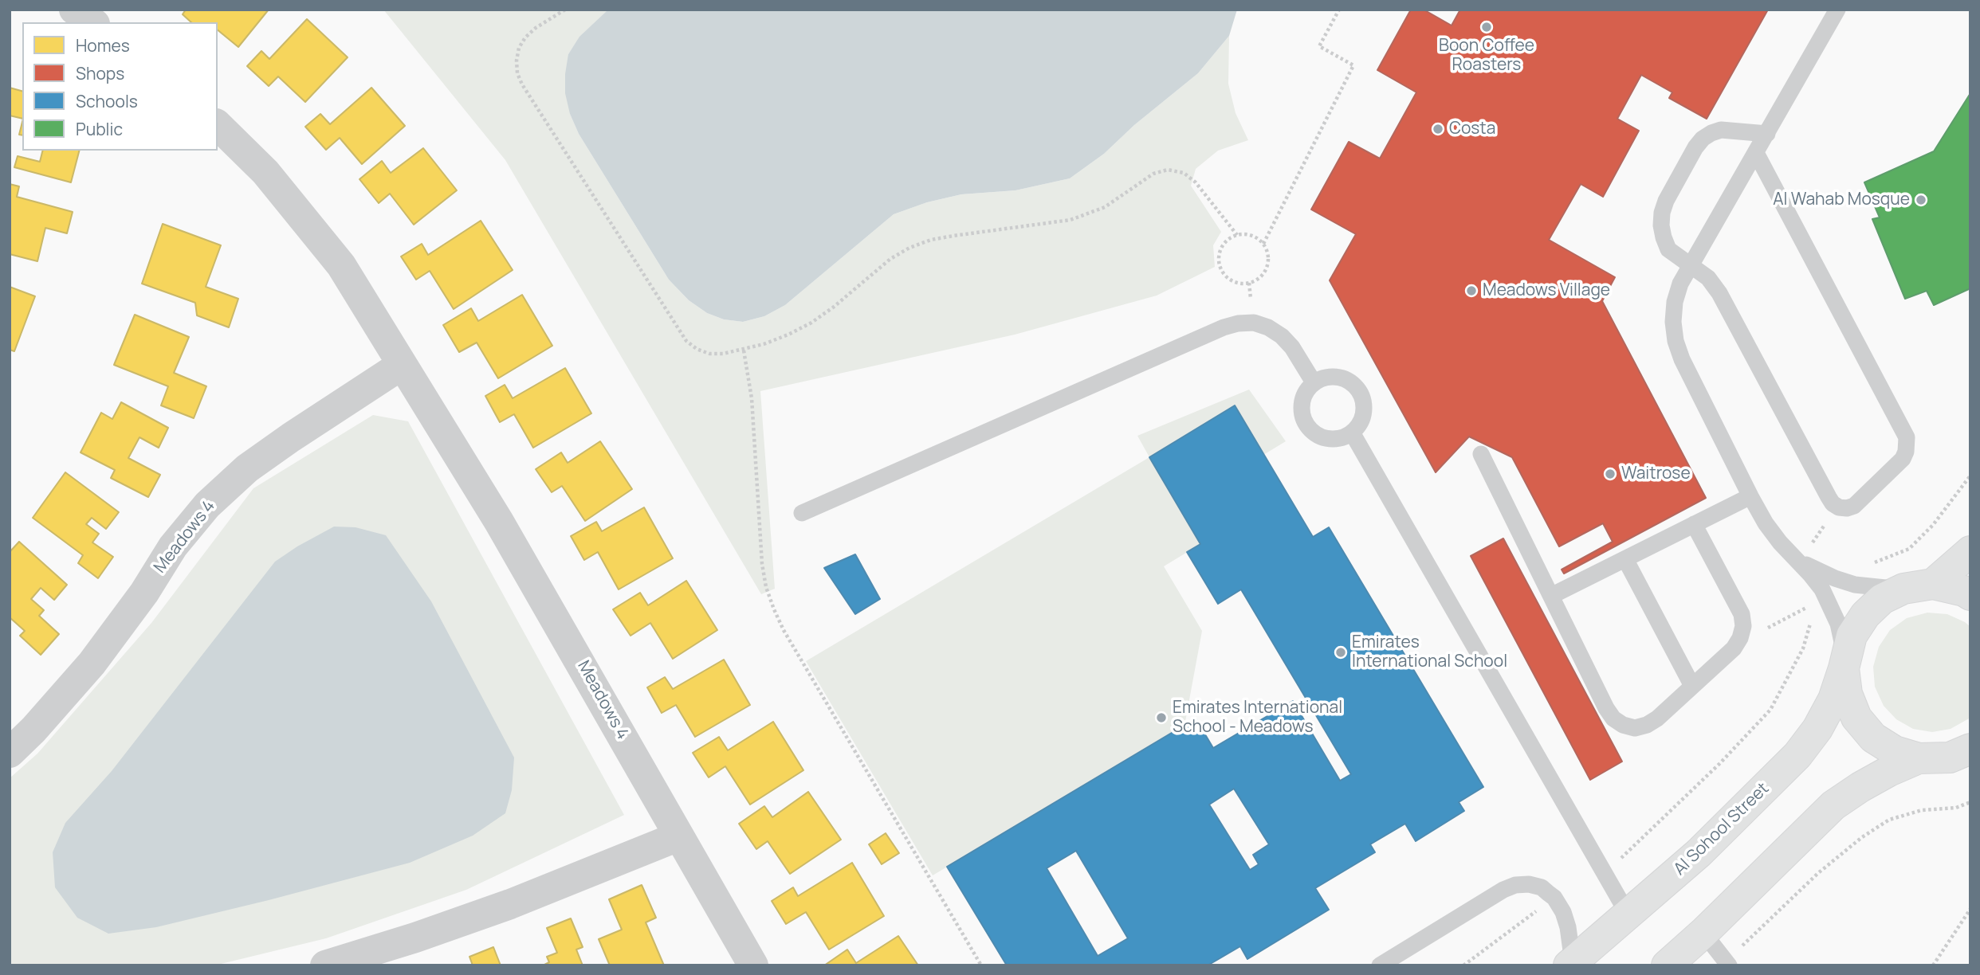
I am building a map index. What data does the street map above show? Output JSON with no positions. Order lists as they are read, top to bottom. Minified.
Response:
{"streets":{"main road":["Al Sohool Street"],"street":["Meadows 4"]},"places":["Boon Coffee Roasters","Costa","Al Wahab Mosque","Meadows Village","Waitrose","Emirates International School","Emirates International School - Meadows"],"legend":["Homes","Shops","Schools","Public"]}
